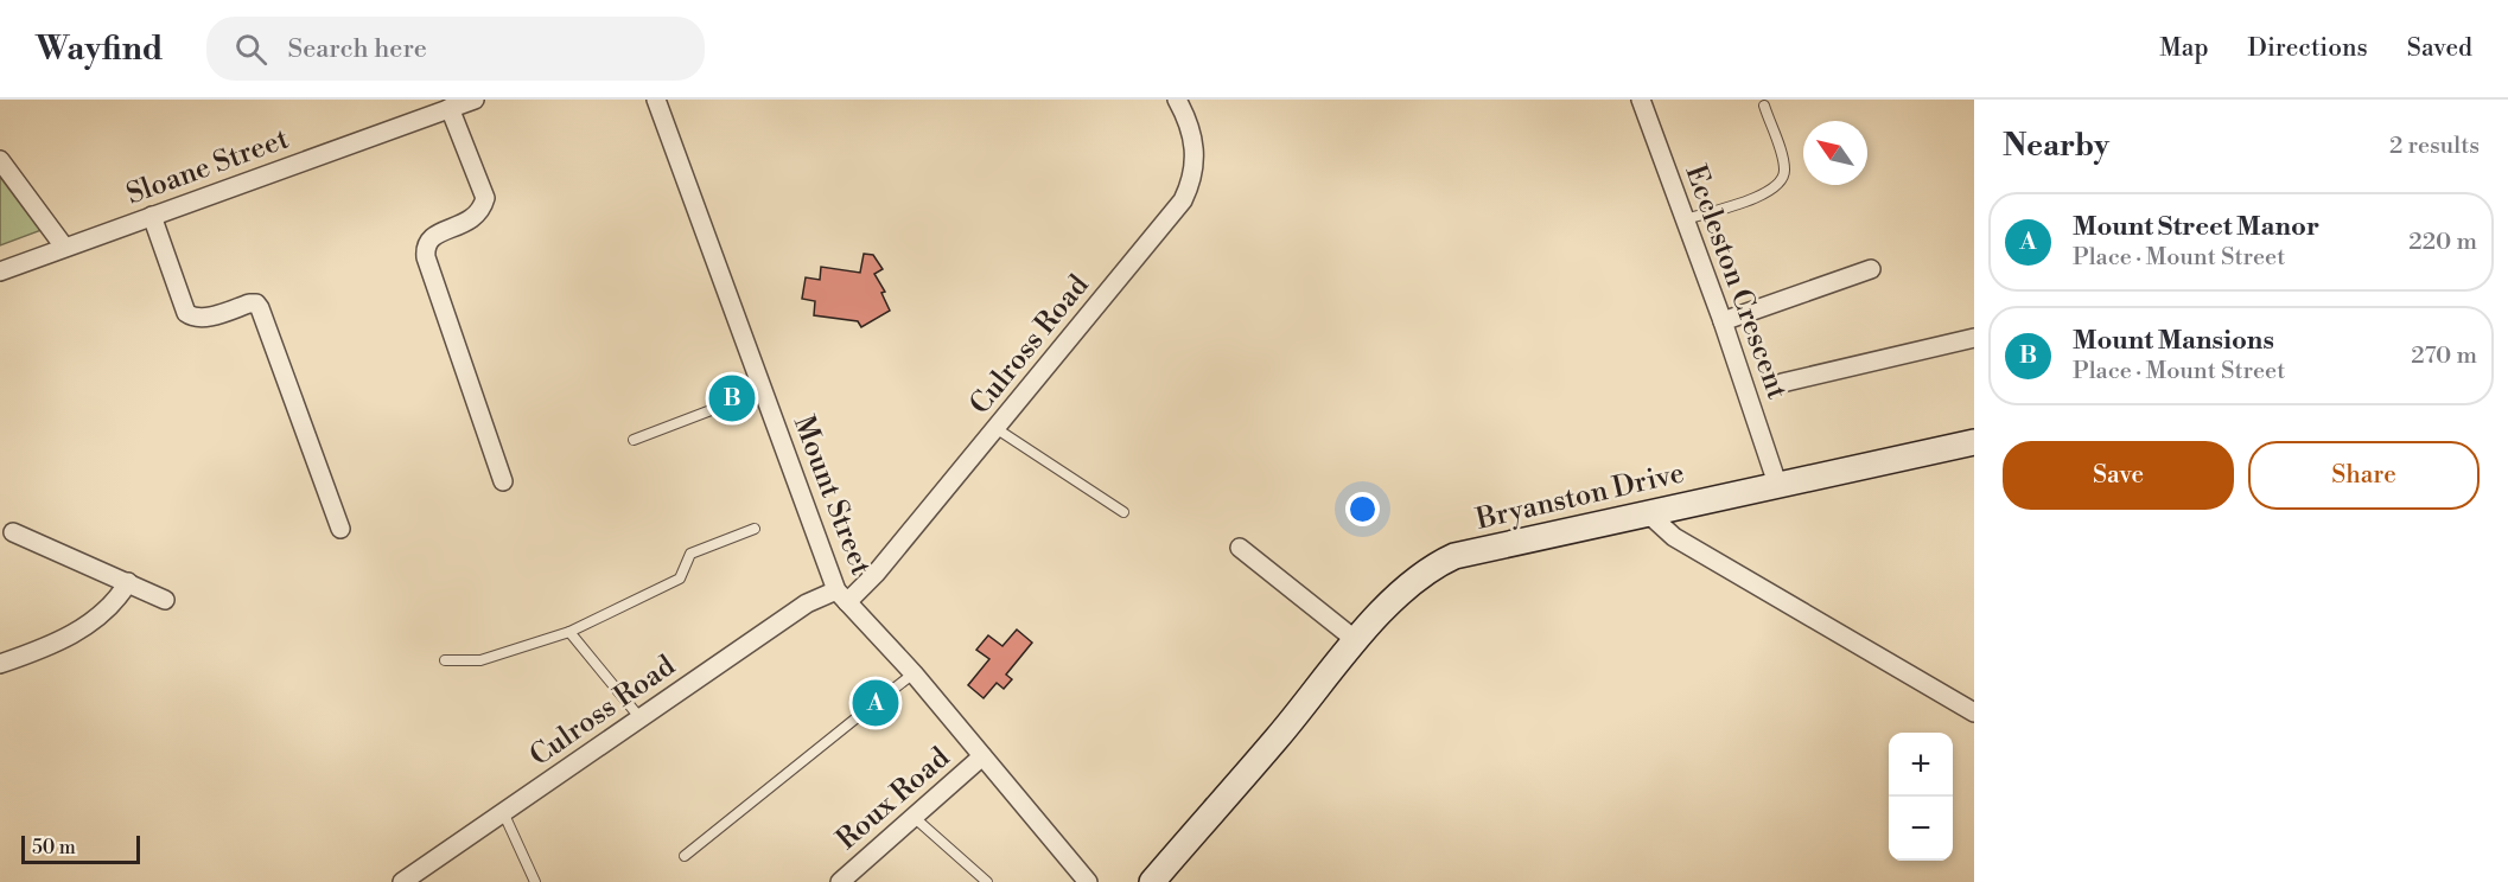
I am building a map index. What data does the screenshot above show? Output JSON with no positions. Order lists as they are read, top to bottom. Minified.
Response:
{"streets":{"main road":["Bryanston Drive"],"street":["Sloane Street","Eccleston Crescent","Culross Road","Mount Street","Roux Road"]},"crossings":[["Eccleston Crescent","Bryanston Drive"],["Culross Road","Mount Street"],["Mount Street","Roux Road"]],"scale_bar":"50 m","north":"top left","page":{"header":"Wayfind","search":"Search here","nav":["Map","Directions","Saved"],"heading":["Nearby","2 results"],"list":[{"mark":"A","name":"Mount Street Manor","note":"Place · Mount Street","value":"220 m"},{"mark":"B","name":"Mount Mansions","note":"Place · Mount Street","value":"270 m"}],"pins":["B","A"],"buttons":["Save","Share"],"map_buttons":["+","−"],"scale":"50 m"}}
